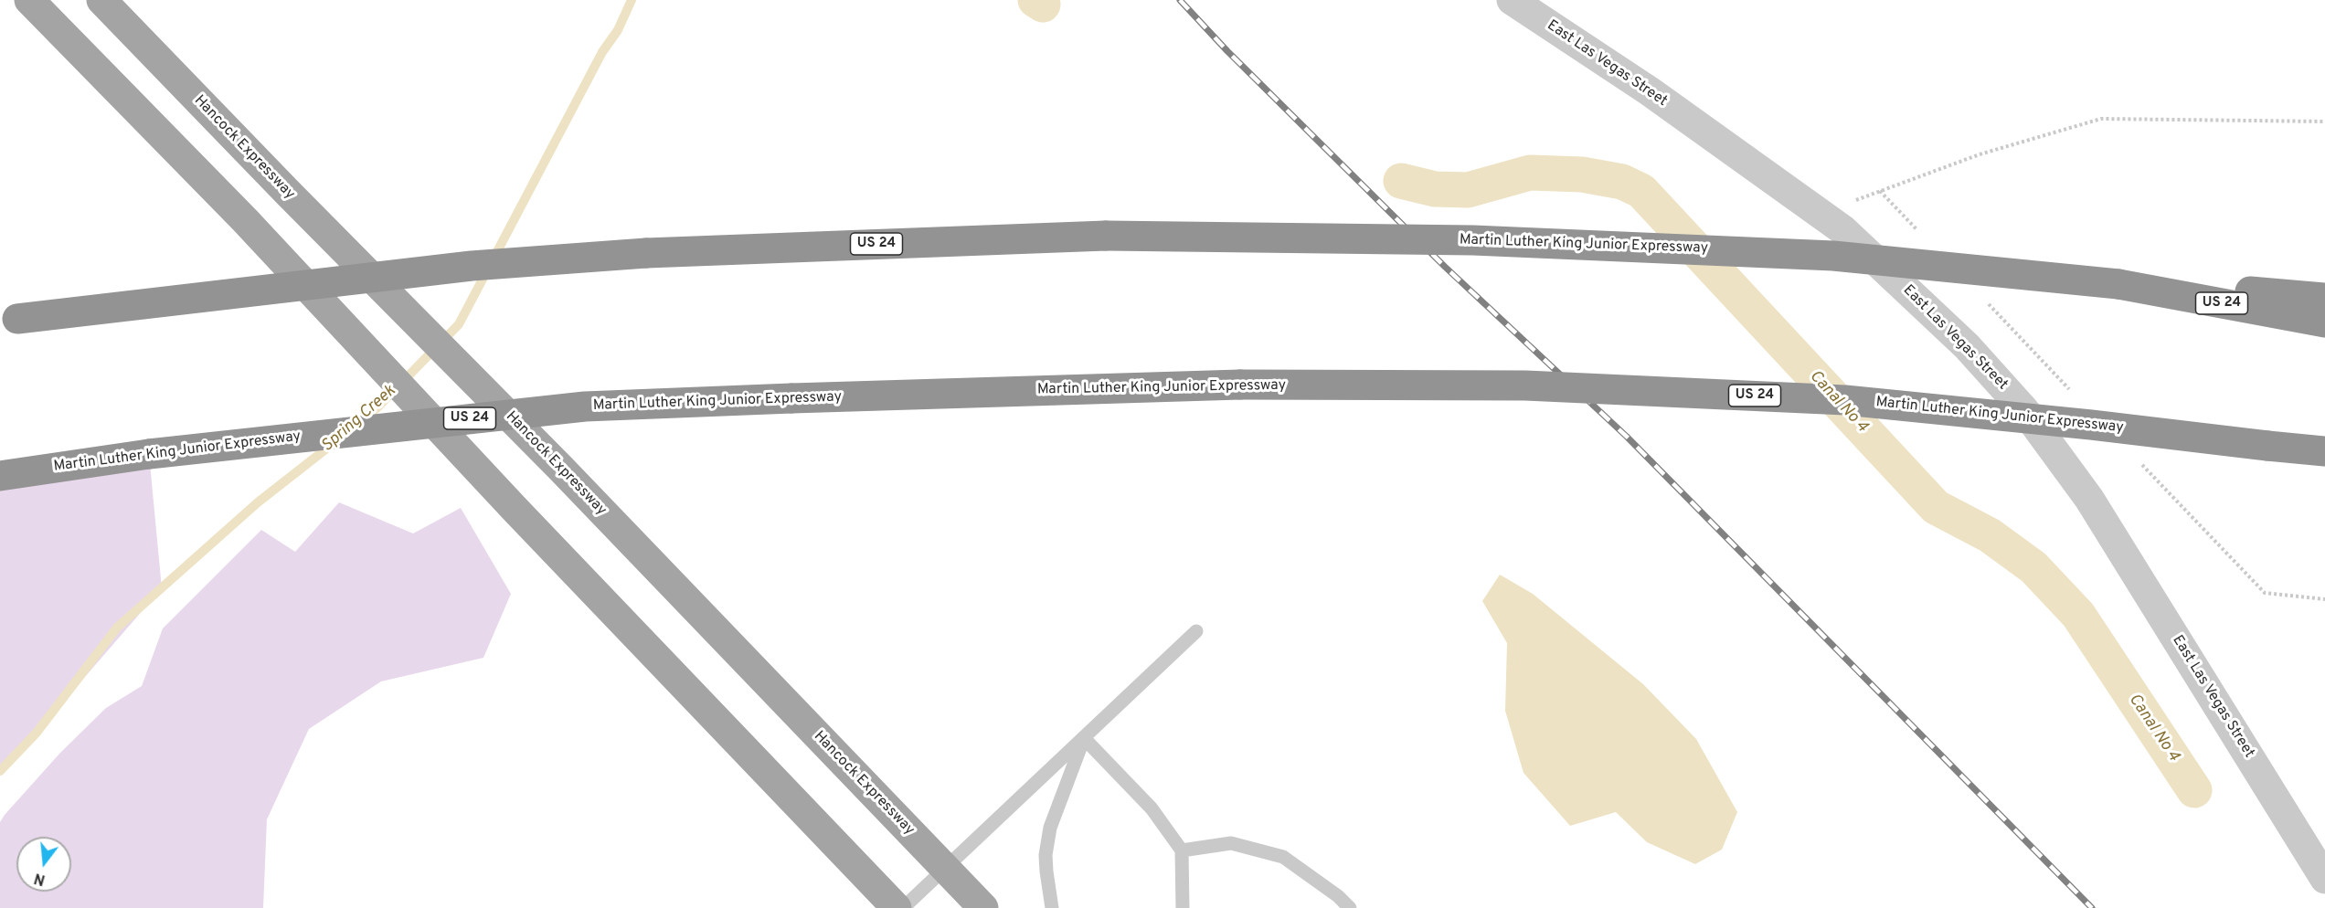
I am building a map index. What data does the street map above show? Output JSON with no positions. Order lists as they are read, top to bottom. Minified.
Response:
{"streets":{"highway":["US 24","Martin Luther King Junior Expressway"],"main road":["Hancock Expressway"],"street":["East Las Vegas Street"]},"crossings":[["US 24","Martin Luther King Junior Expressway"]],"water":["Canal No 4","Spring Creek"],"north":"bottom"}
